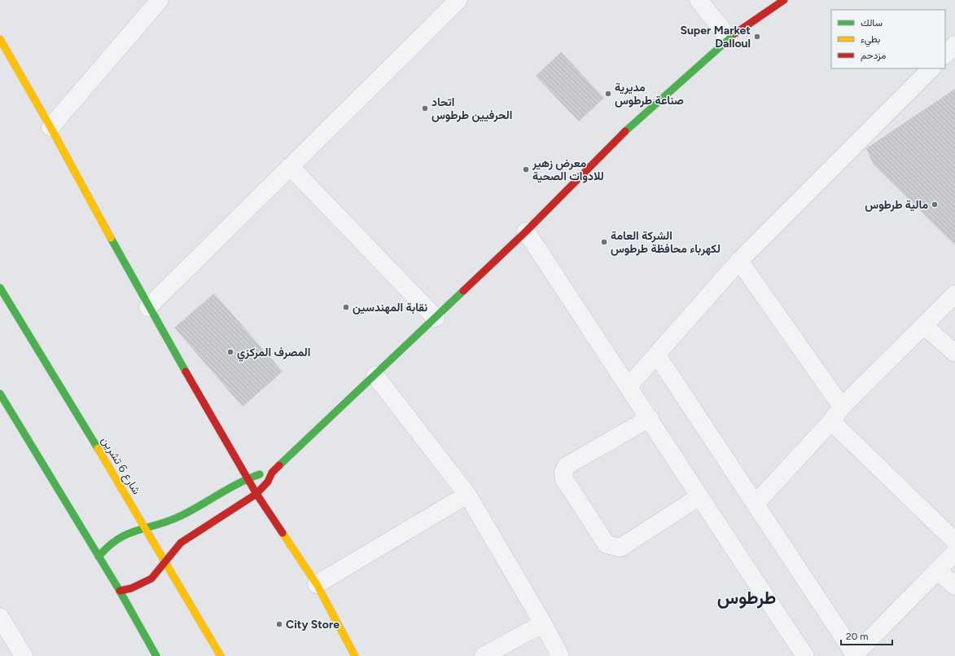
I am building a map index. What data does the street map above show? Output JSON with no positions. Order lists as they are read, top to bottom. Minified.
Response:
{"streets":{"street":["شارع 6 تشرين"]},"districts":["طرطوس"],"places":["Super Market Dalloul","مديرية صناعة طرطوس","اتحاد الحرفيين طرطوس","معرض زهير للادوات الصحية","مالية طرطوس","الشركة العامة لكهرباء محافظة طرطوس","نقابة المهندسين","المصرف المركزي","City Store"],"legend":["سالك","بطيء","مزدحم"],"scale_bar":"20 m"}
